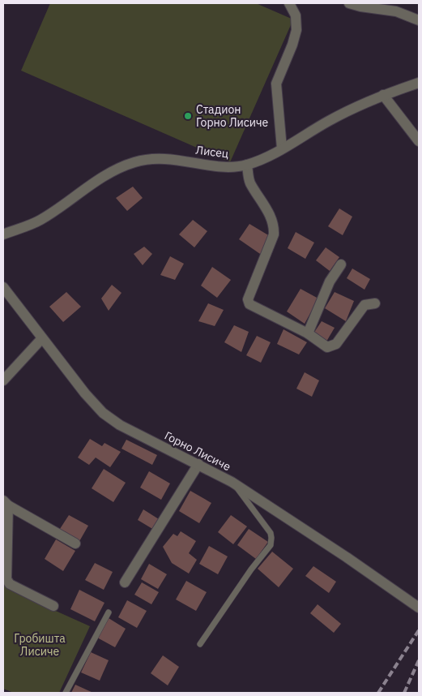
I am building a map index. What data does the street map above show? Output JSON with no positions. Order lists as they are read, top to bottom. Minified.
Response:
{"streets":{"street":["Лисец","Горно Лисиче"]},"parks":["Гробишта Лисиче"],"places":["Стадион Горно Лисиче"]}
